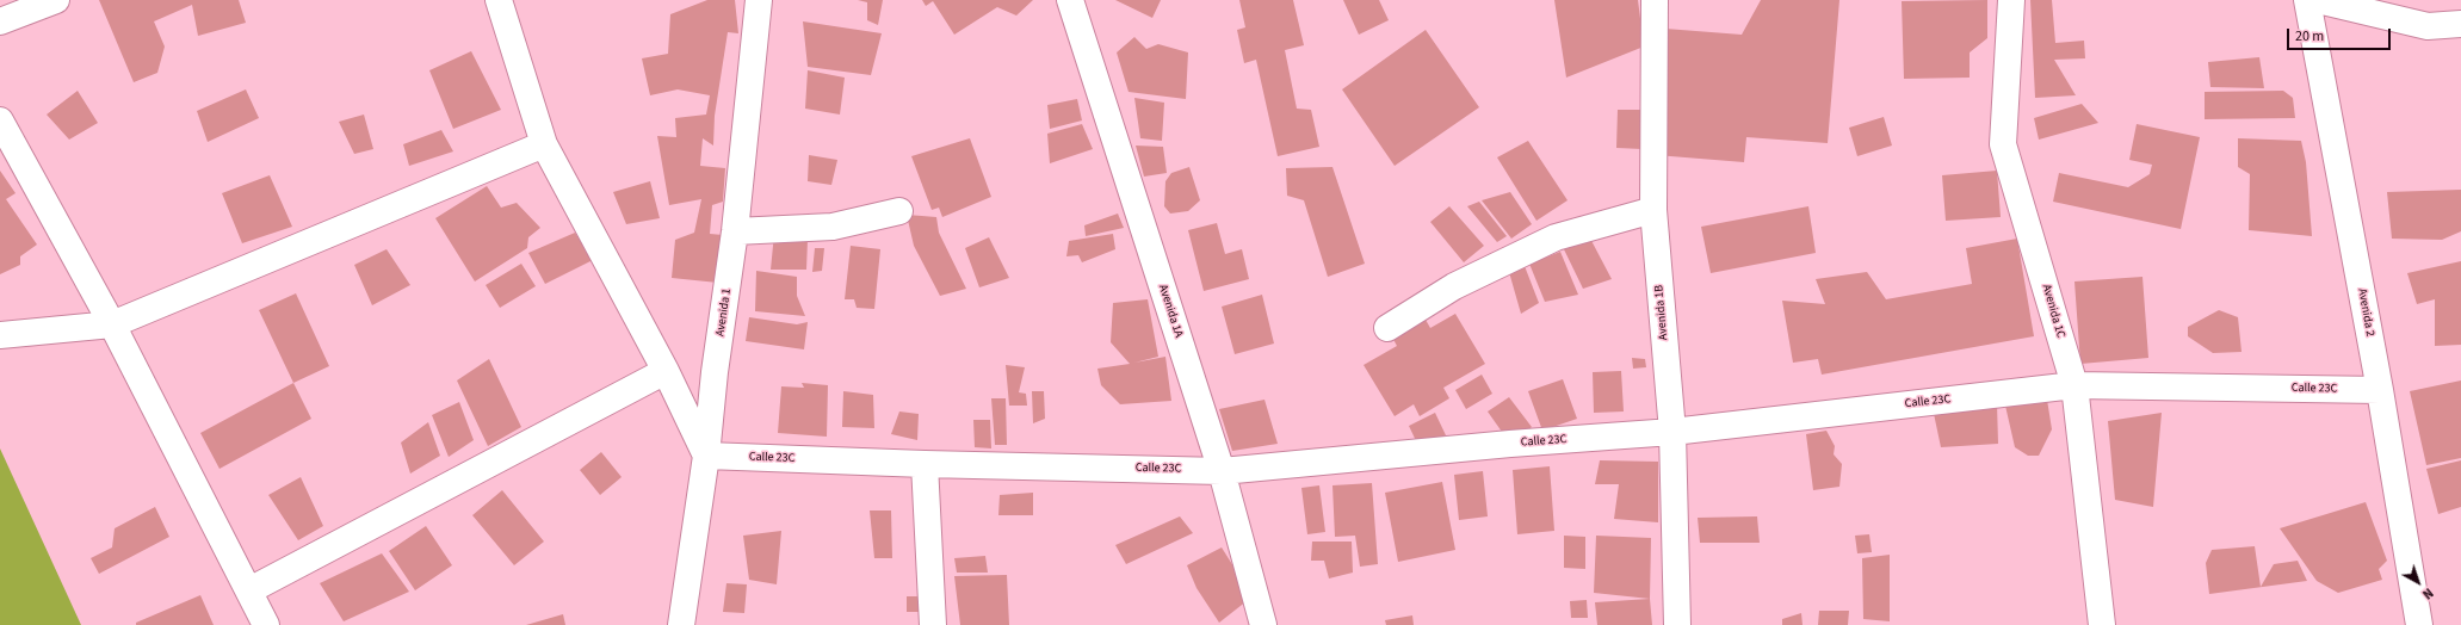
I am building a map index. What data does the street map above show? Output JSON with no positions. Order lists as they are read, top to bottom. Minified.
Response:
{"streets":{"street":["Avenida 1A","Avenida 1C","Avenida 1","Avenida 1B","Avenida 2","Calle 23C"]},"crossings":[["Avenida 1A","Calle 23C"],["Avenida 1C","Calle 23C"],["Avenida 1","Calle 23C"],["Avenida 1B","Calle 23C"],["Avenida 2","Calle 23C"]],"scale_bar":"20 m","north":"bottom right"}
